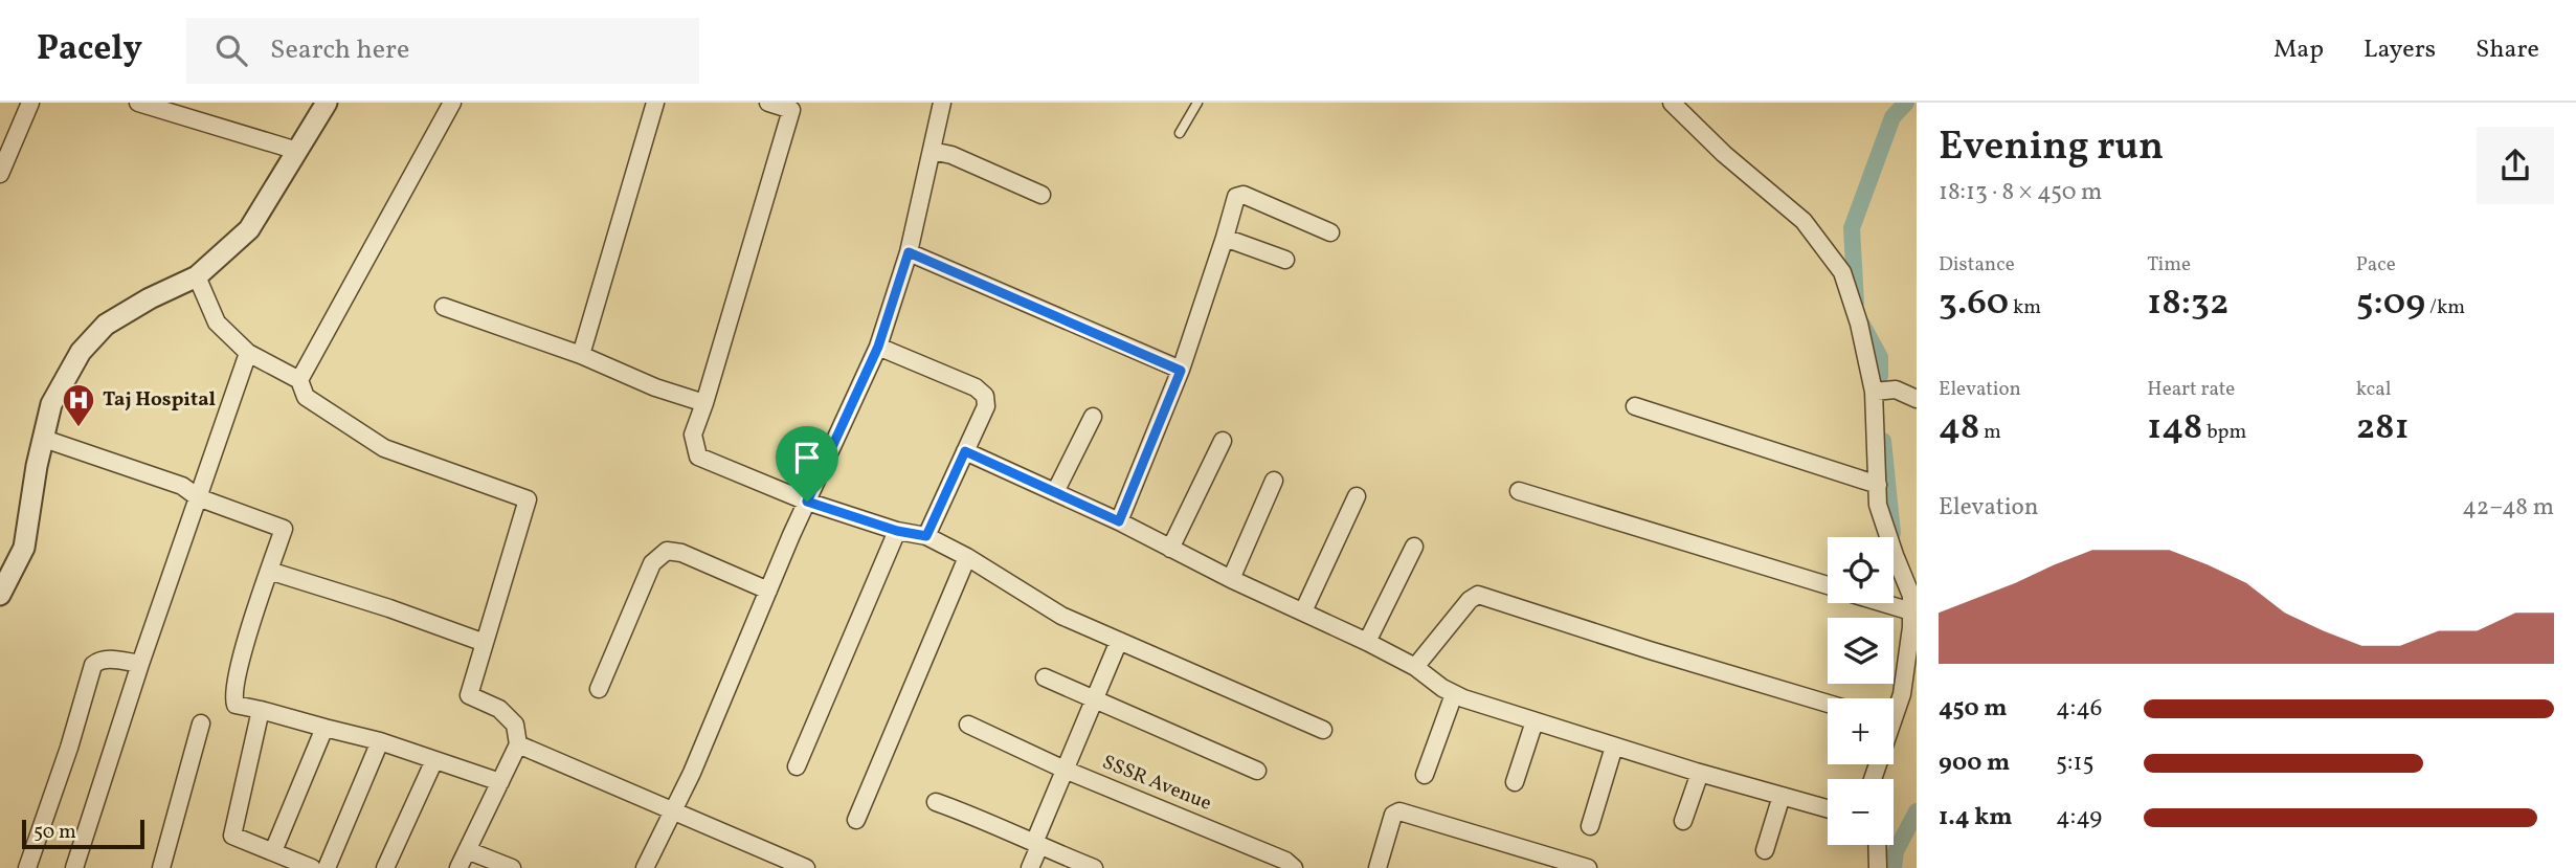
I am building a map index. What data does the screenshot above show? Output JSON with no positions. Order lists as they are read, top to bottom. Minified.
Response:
{"streets":{"street":["SSSR Avenue"]},"places":{"hospital":["Taj Hospital"]},"scale_bar":"50 m","page":{"header":"Pacely","search":"Search here","nav":["Map","Layers","Share"],"heading":["Evening run","18:13 · 8 × 450 m"],"stats":[["Distance","3.60 km"],["Time","18:32"],["Pace","5:09 /km"],["Elevation","48 m"],["Heart rate","148 bpm"],["kcal","281"]],"chart":["Elevation","42–48 m"],"map_buttons":["+","−"],"list":[{"name":"450 m","note":"4:46"},{"name":"900 m","note":"5:15"},{"name":"1.4 km","note":"4:49"}],"scale":"50 m"}}
